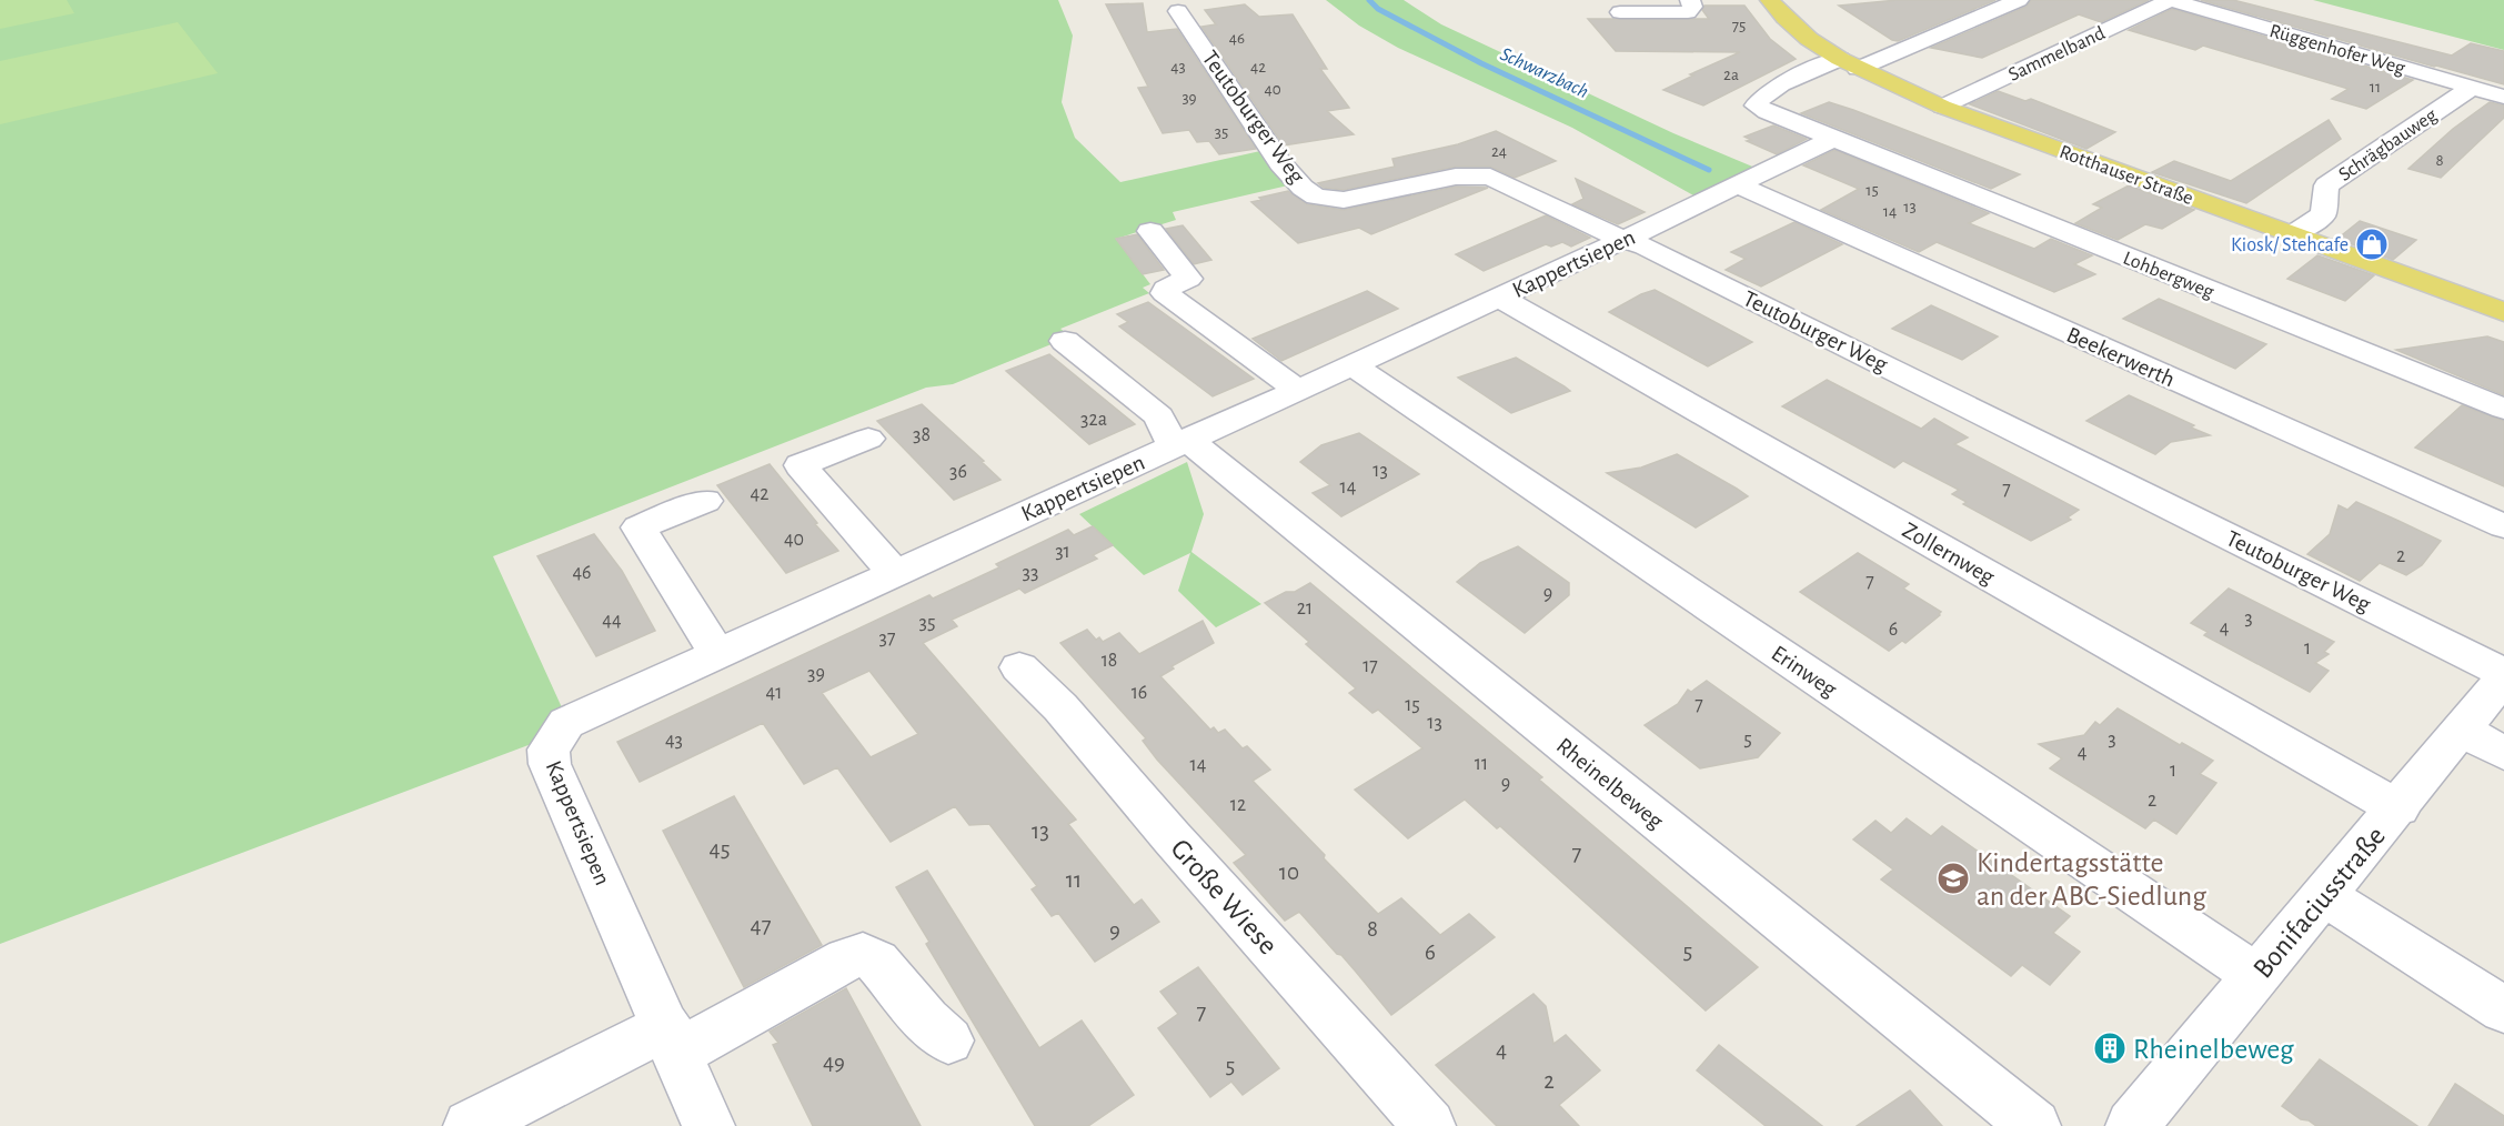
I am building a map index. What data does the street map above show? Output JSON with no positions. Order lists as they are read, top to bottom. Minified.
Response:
{"streets":{"main road":["Rotthauser Straße"],"street":["Rüggenhofer Weg","Sammelband","Teutoburger Weg","Schrägbauweg","Kappertsiepen","Lohbergweg","Beekerwerth","Zollernweg","Erinweg","Rheinelbeweg","Große Wiese","Bonifaciusstraße"]},"crossings":[["Rüggenhofer Weg","Sammelband"],["Rüggenhofer Weg","Schrägbauweg"],["Sammelband","Rotthauser Straße"],["Teutoburger Weg","Kappertsiepen"],["Teutoburger Weg","Bonifaciusstraße"],["Schrägbauweg","Rotthauser Straße"],["Kappertsiepen","Lohbergweg"],["Kappertsiepen","Beekerwerth"],["Kappertsiepen","Zollernweg"],["Kappertsiepen","Erinweg"],["Kappertsiepen","Rheinelbeweg"],["Zollernweg","Bonifaciusstraße"],["Erinweg","Bonifaciusstraße"]],"water":["Schwarzbach"],"places":{"shop":["Kiosk/ Stehcafe"],"school or university":["Kindertagsstätte an der ABC-Siedlung"],"building":["Rheinelbeweg"]},"house_numbers":["75","46","43","42","2a","11","40","39","35","24","8","15","13","14","32a","38","13","36","14","7","42","40","31","2","46","33","7","9","21","3","44","35","4","6","37","1","18","17","39","41","16","15","7","13","5","3","43","4","11","14","1","9","2","12","13","45","7","10","11","47","8","9","5","6","7","4","49","5","2"]}
